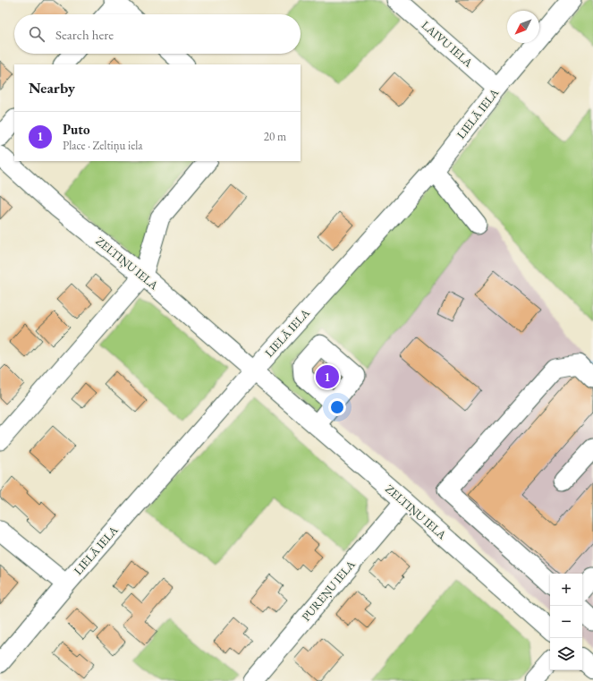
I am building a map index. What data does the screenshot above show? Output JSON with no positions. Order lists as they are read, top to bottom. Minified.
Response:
{"streets":{"street":["LAIVU IELA","LIELĀ IELA","ZELTIŅU IELA","PUREŅU IELA"]},"crossings":[["LAIVU IELA","LIELĀ IELA"],["LIELĀ IELA","ZELTIŅU IELA"],["ZELTIŅU IELA","PUREŅU IELA"]],"north":"bottom left","page":{"search":"Search here","heading":"Nearby","list":[{"mark":"1","name":"Puto","note":"Place · Zeltiņu iela","value":"20 m"}],"pins":"1","map_buttons":["+","−"]}}
